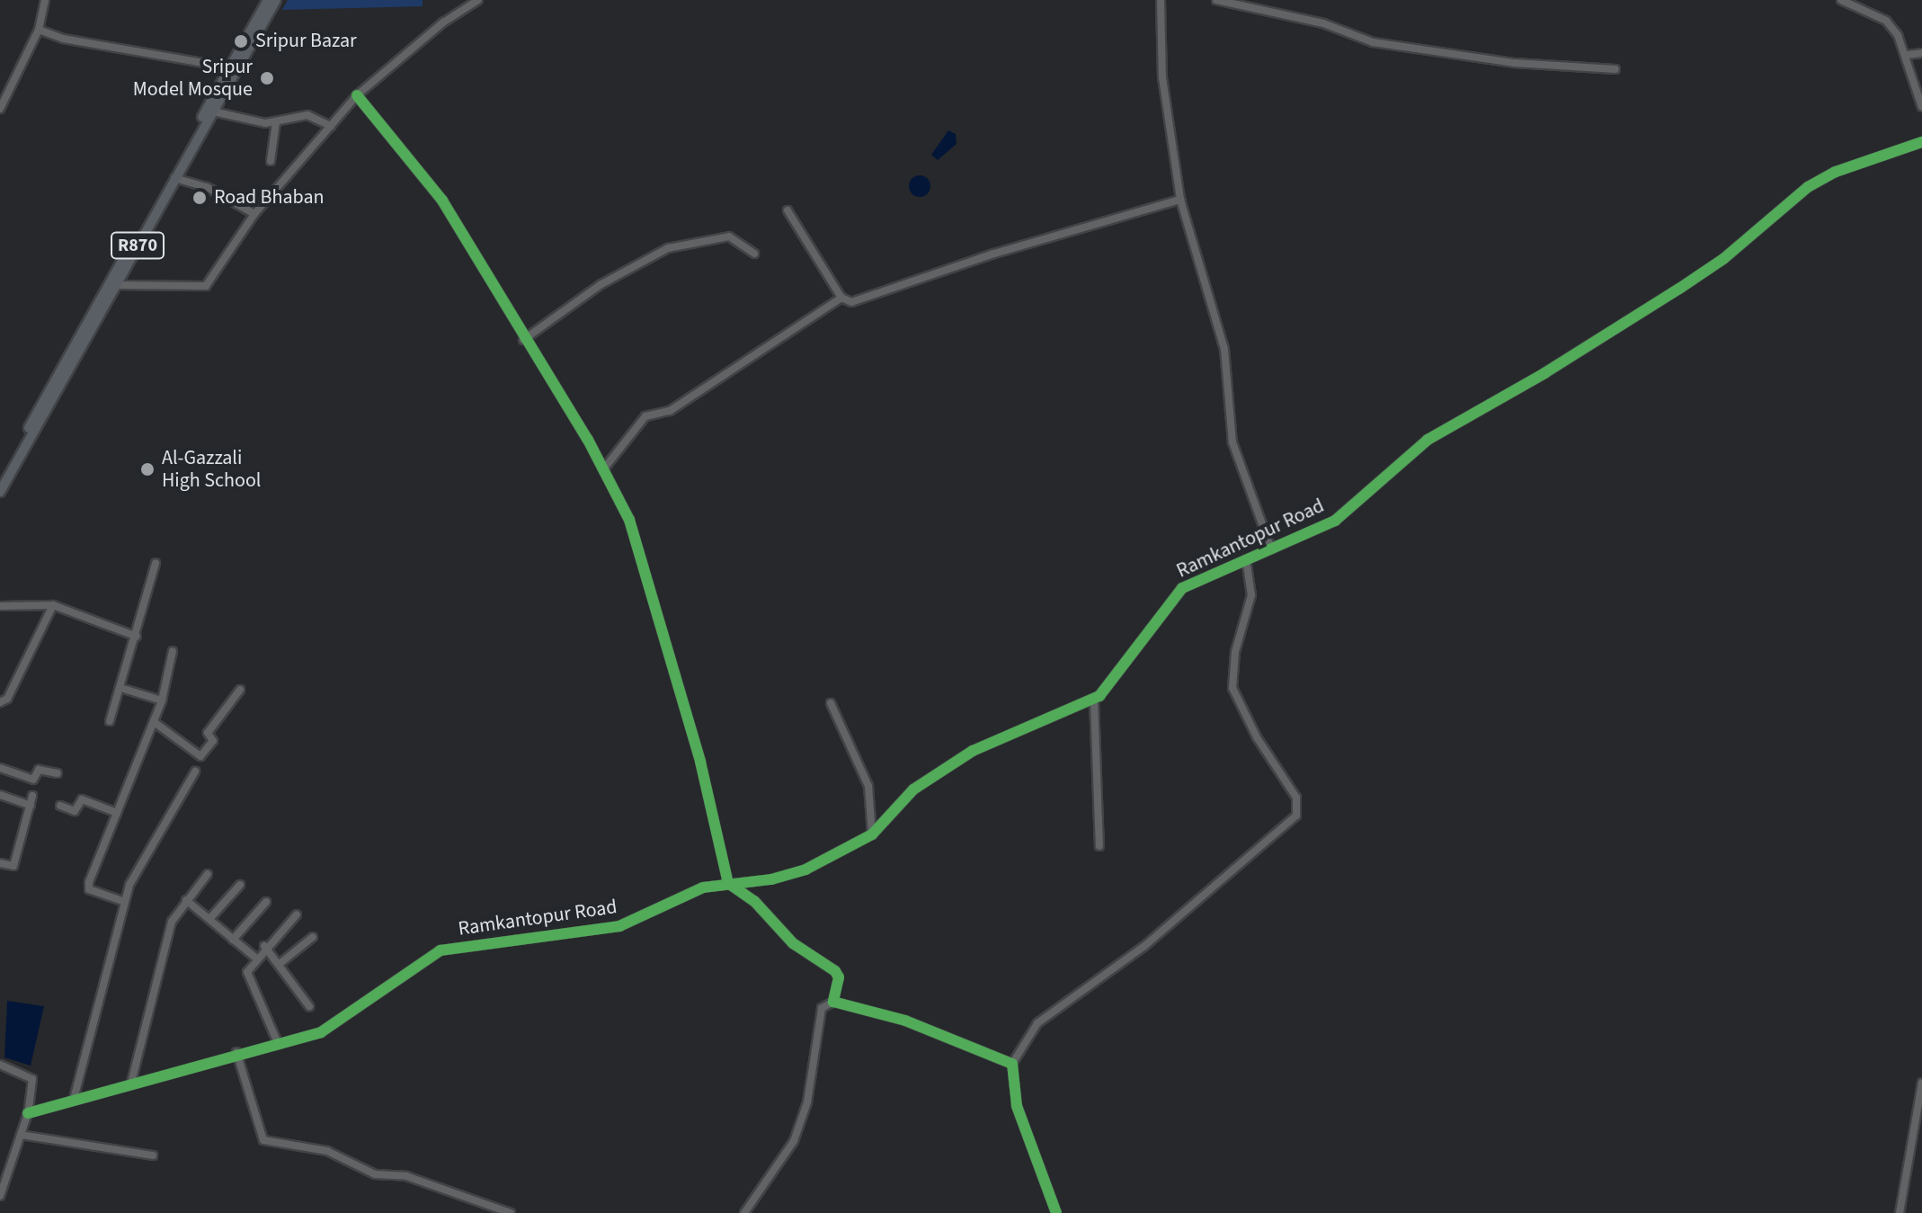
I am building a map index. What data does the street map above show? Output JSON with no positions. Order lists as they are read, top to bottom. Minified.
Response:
{"streets":{"main road":["R870"],"street":["Ramkantopur Road"]},"places":["Sripur Bazar","Sripur Model Mosque","Road Bhaban","Al-Gazzali High School"]}
